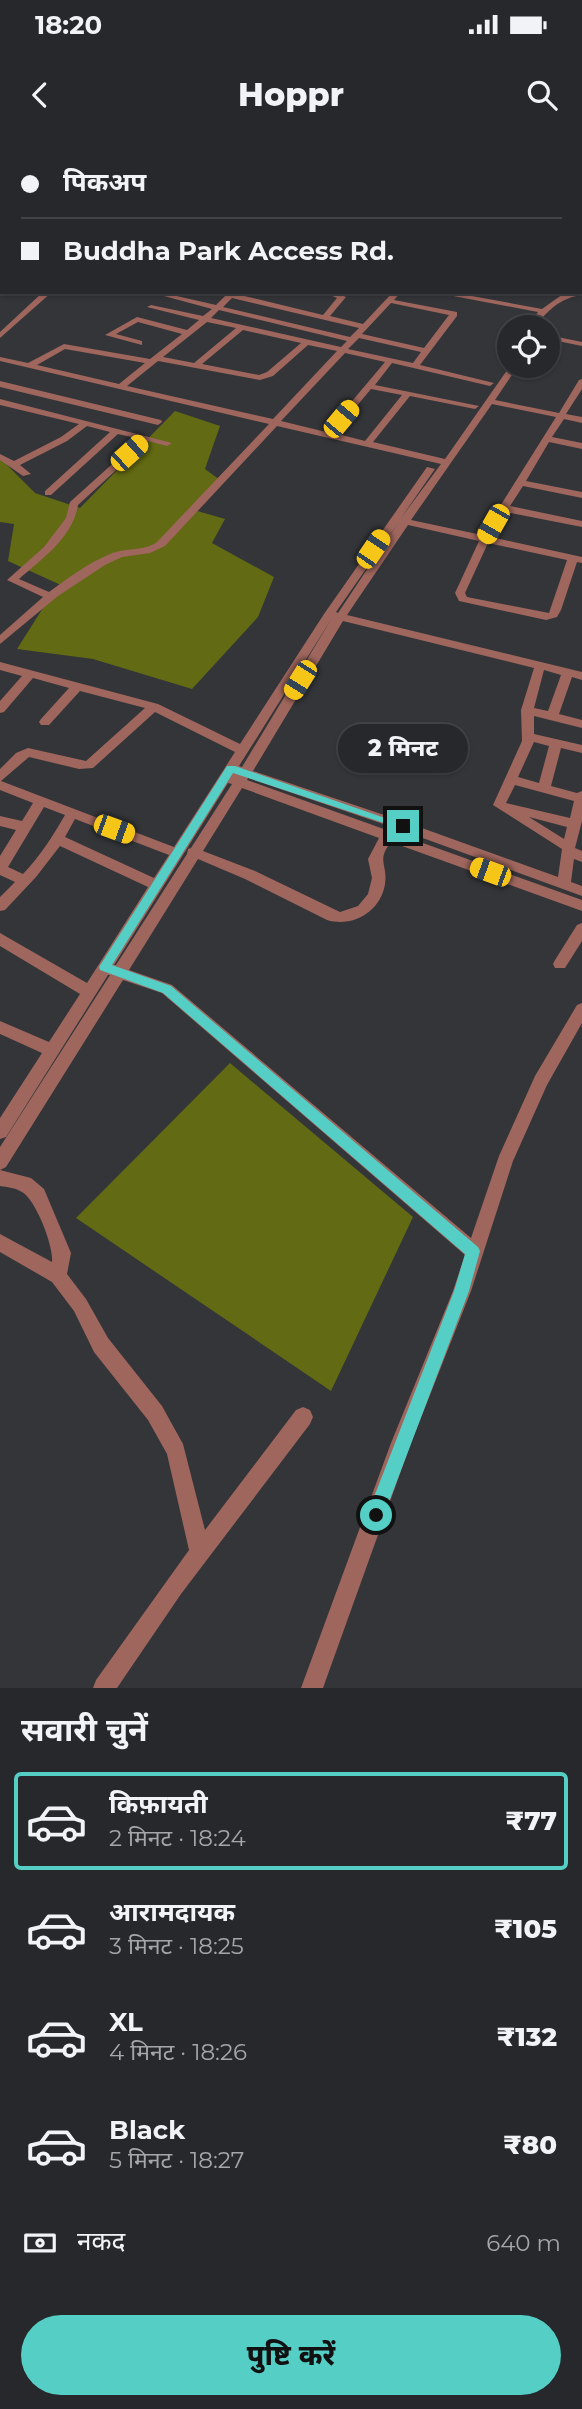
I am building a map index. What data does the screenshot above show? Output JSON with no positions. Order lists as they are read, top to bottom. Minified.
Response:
{"page":{"status":"18:20","header":"Hoppr","banner":["पिकअप","Buddha Park Access Rd."],"bubble":"2 मिनट","heading":"सवारी चुनें","list":[{"name":"किफ़ायती","note":"2 मिनट · 18:24","value":"₹77"},{"name":"आरामदायक","note":"3 मिनट · 18:25","value":"₹105"},{"name":"XL","note":"4 मिनट · 18:26","value":"₹132"},{"name":"Black","note":"5 मिनट · 18:27","value":"₹80"}],"pay":["नकद","640 m"],"buttons":"पुष्टि करें"}}
